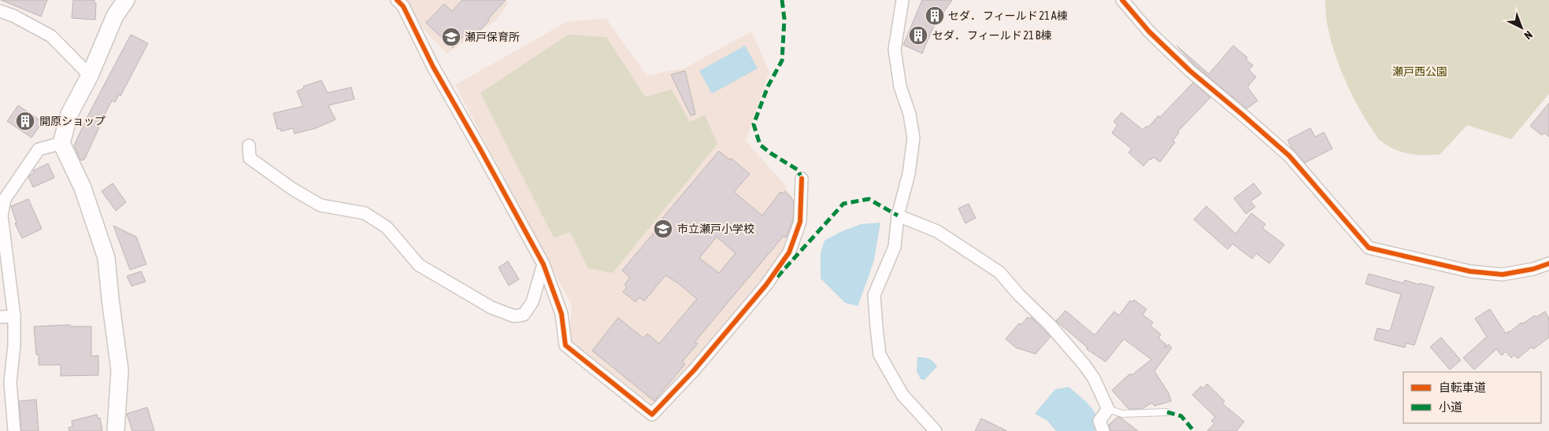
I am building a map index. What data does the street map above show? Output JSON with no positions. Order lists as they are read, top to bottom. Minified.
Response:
{"parks":["瀬戸西公園"],"places":{"building":["セダ． フィールド 21 A棟","セダ． フィールド 21 B棟","開原ショップ"],"school or university":["瀬戸保育所","市立瀬戸小学校"]},"legend":["自転車道","小道"],"north":"bottom right"}
